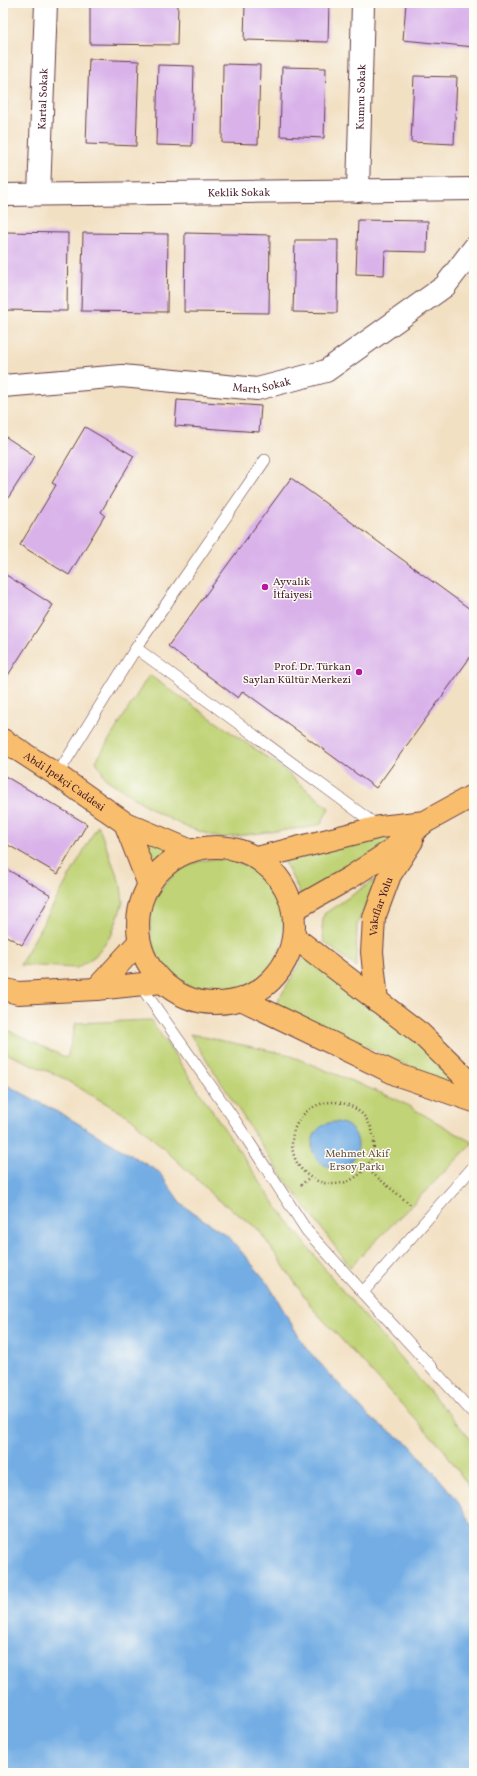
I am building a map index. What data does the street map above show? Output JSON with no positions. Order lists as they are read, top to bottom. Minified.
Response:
{"streets":{"main road":["Abdi İpekçi Caddesi","Vakıflar Yolu"],"street":["Kumru Sokak","Kartal Sokak","Keklik Sokak","Martı Sokak"]},"crossings":[["Kumru Sokak","Keklik Sokak"],["Kartal Sokak","Keklik Sokak"]],"parks":["Mehmet Akif Ersoy Parkı"],"places":["Ayvalık İtfaiyesi","Prof. Dr. Türkan Saylan Kültür Merkezi"]}
